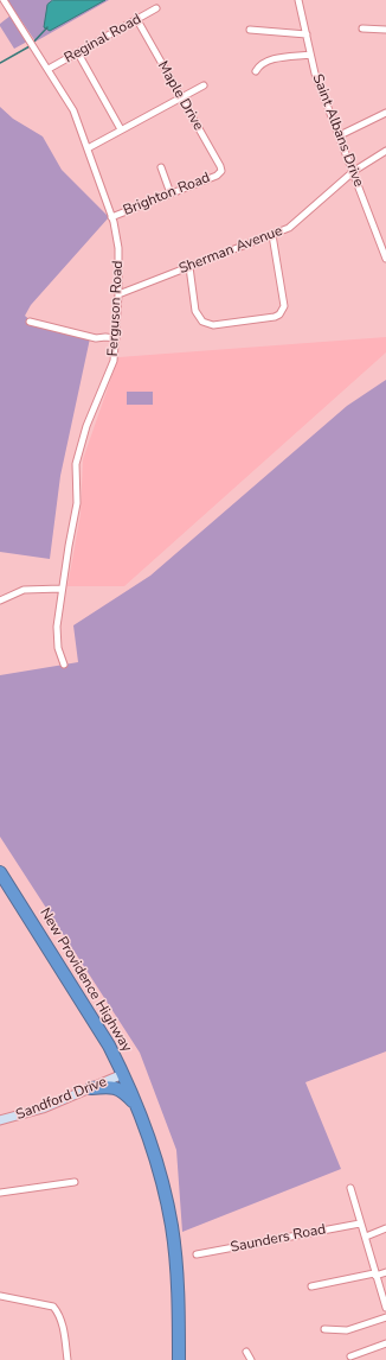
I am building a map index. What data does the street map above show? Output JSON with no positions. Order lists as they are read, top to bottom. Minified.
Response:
{"streets":{"highway":["New Providence Highway"],"street":["Reginal Road","Maple Drive","Saint Albans Drive","Brighton Road","Sherman Avenue","Ferguson Road","Sandford Drive","Saunders Road"]},"crossings":[["Reginal Road","Maple Drive"],["Reginal Road","Ferguson Road"],["Maple Drive","Brighton Road"],["Saint Albans Drive","Sherman Avenue"],["Brighton Road","Ferguson Road"],["Sherman Avenue","Ferguson Road"],["New Providence Highway","Sandford Drive"]]}
